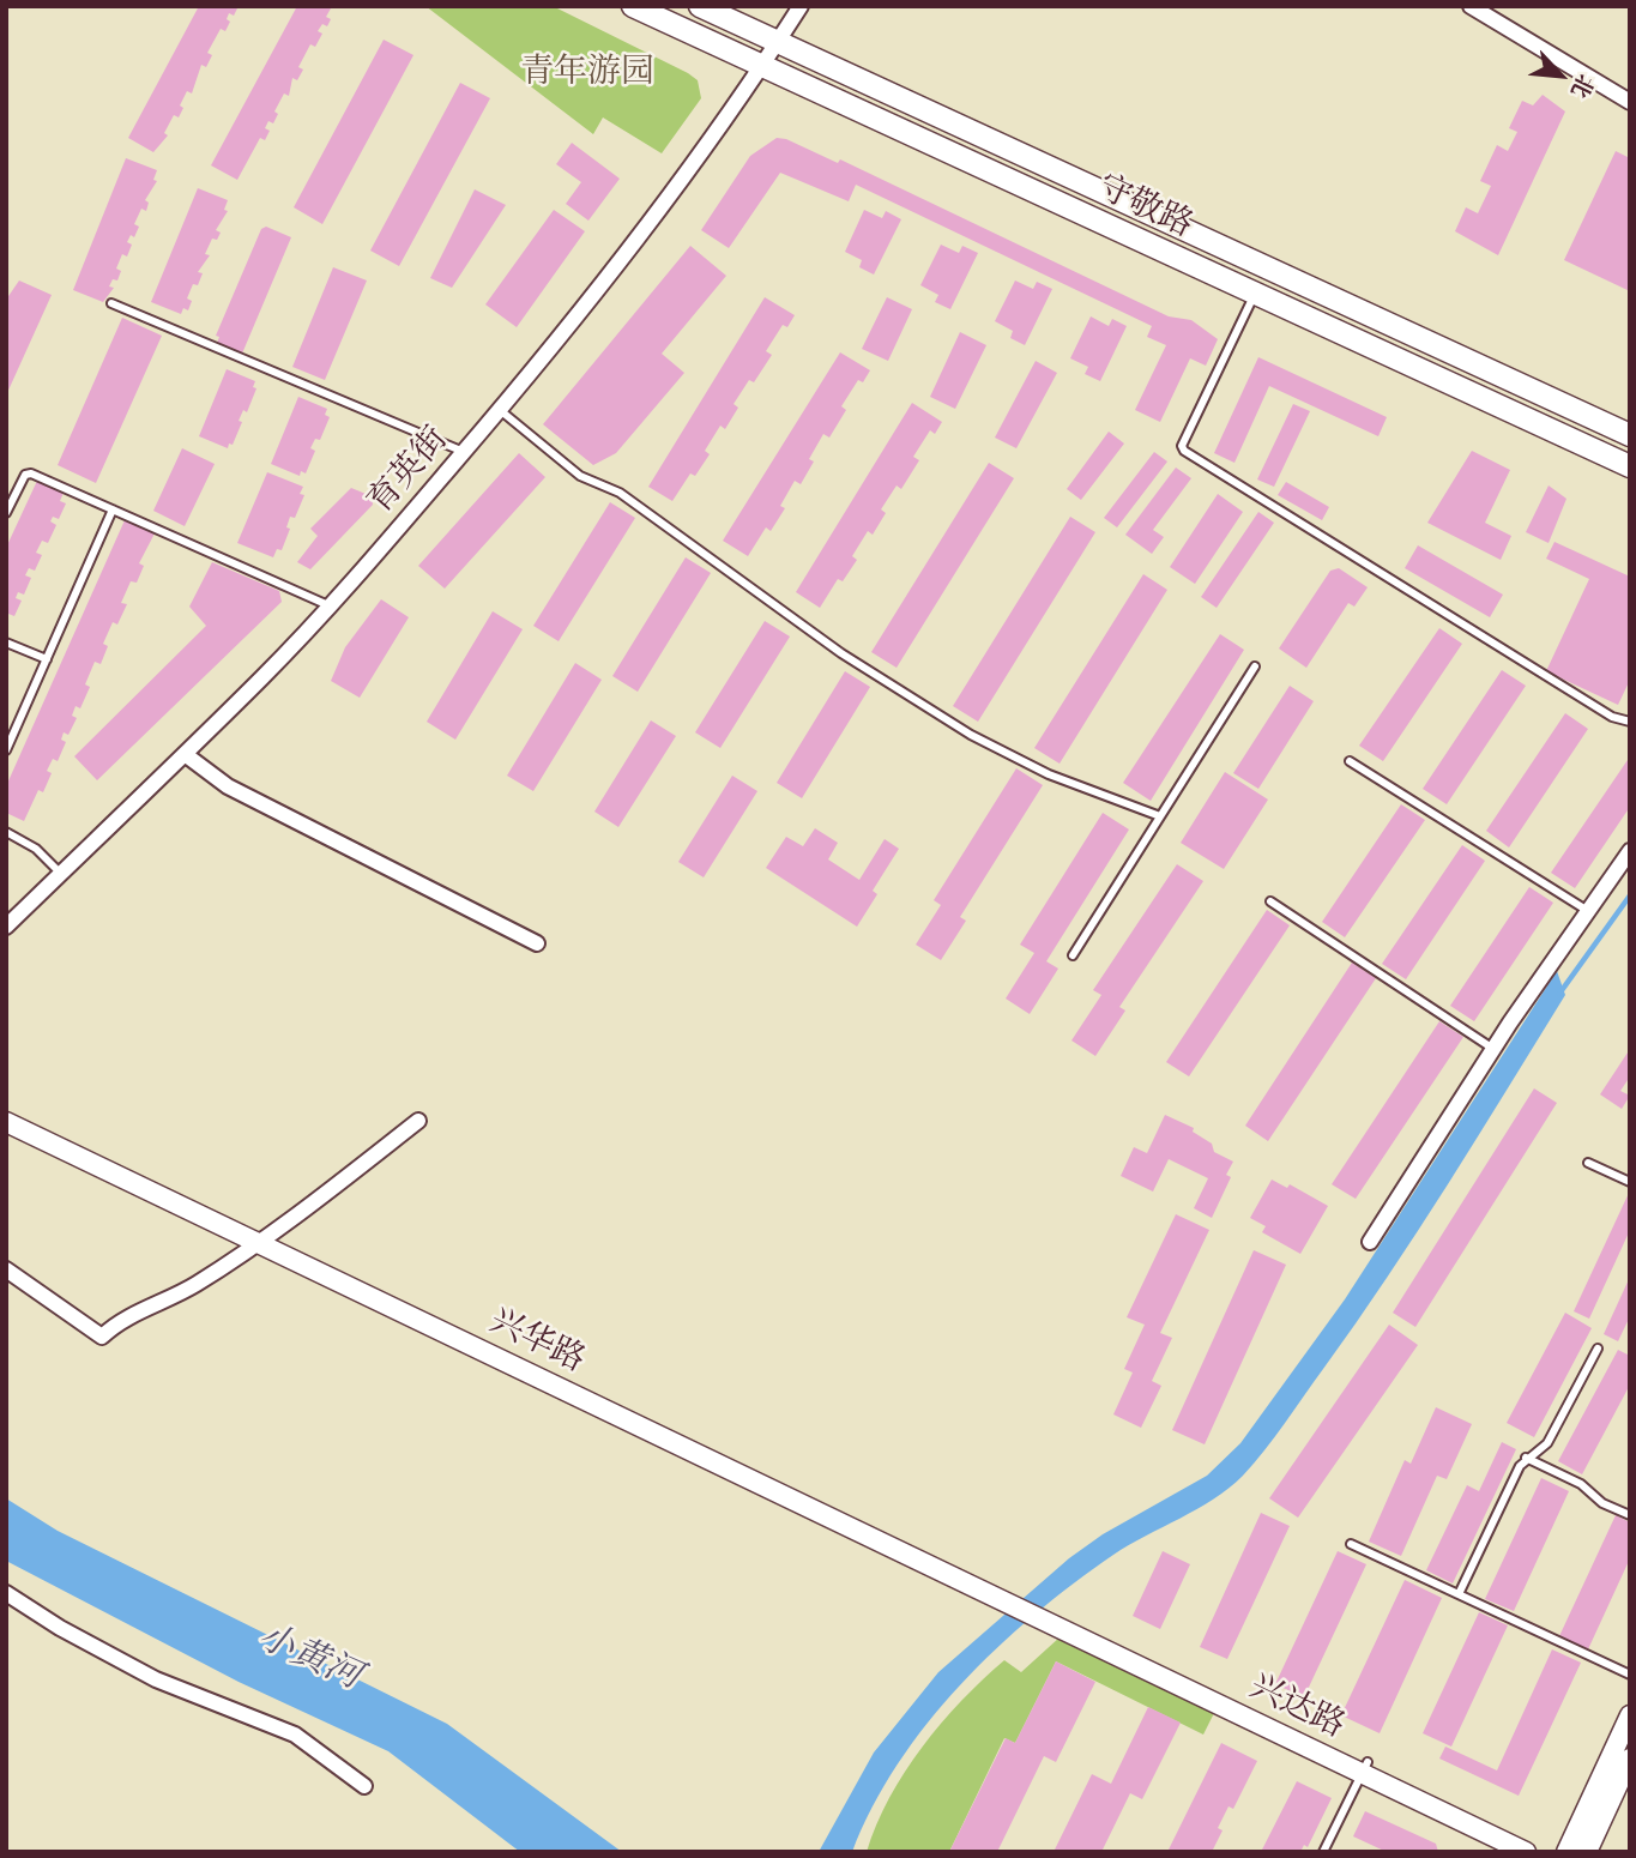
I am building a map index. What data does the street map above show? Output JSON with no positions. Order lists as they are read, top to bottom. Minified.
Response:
{"streets":{"main road":["守敬路"],"street":["育英街","兴华路","兴达路"]},"crossings":[["守敬路","育英街"],["兴华路","兴达路"]],"water":["小黄河"],"parks":["青年游园"],"north":"bottom right"}
